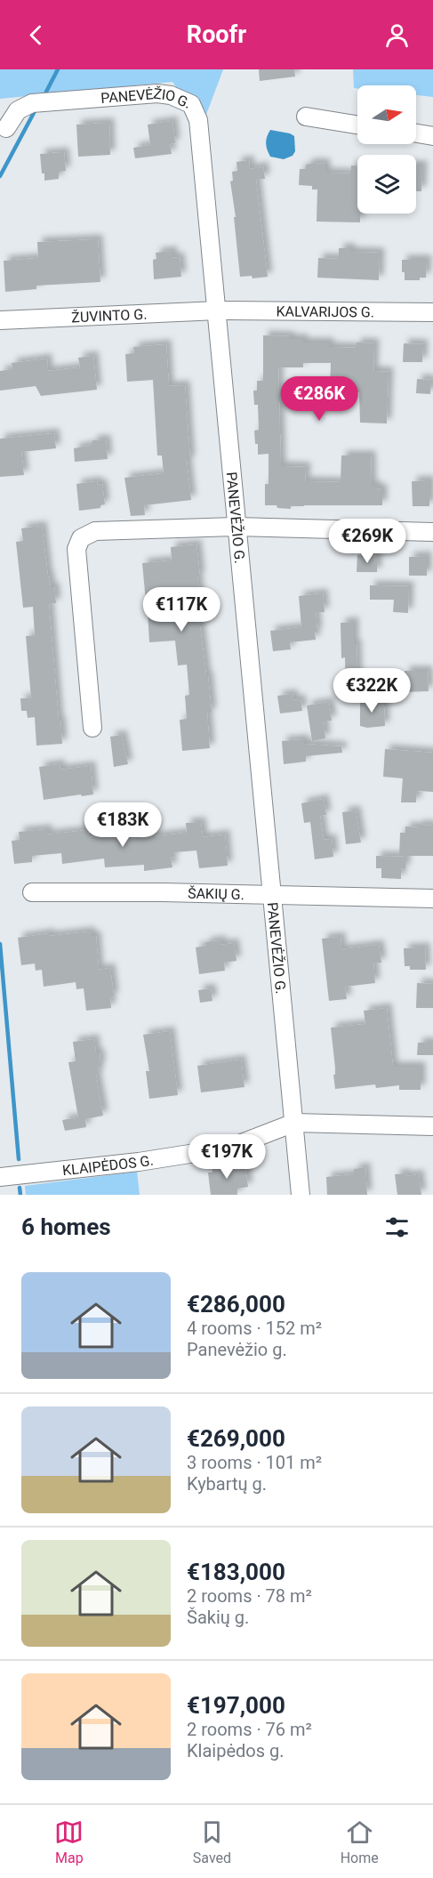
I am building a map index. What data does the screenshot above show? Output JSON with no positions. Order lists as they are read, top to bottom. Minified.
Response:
{"streets":{"street":["PANEVĖŽIO G.","KALVARIJOS G.","ŽUVINTO G.","ŠAKIŲ G.","KLAIPĖDOS G."]},"crossings":[["PANEVĖŽIO G.","KALVARIJOS G."],["PANEVĖŽIO G.","ŽUVINTO G."],["PANEVĖŽIO G.","ŠAKIŲ G."],["PANEVĖŽIO G.","KLAIPĖDOS G."],["KALVARIJOS G.","ŽUVINTO G."]],"north":"right","page":{"header":"Roofr","price":["€286K","€269K","€117K","€322K","€183K","€197K"],"heading":"6 homes","list":[{"name":"€286,000","note":"4 rooms · 152 m² · Panevėžio g."},{"name":"€269,000","note":"3 rooms · 101 m² · Kybartų g."},{"name":"€183,000","note":"2 rooms · 78 m² · Šakių g."},{"name":"€197,000","note":"2 rooms · 76 m² · Klaipėdos g."}],"tabs":["Map","Saved","Home"]}}
